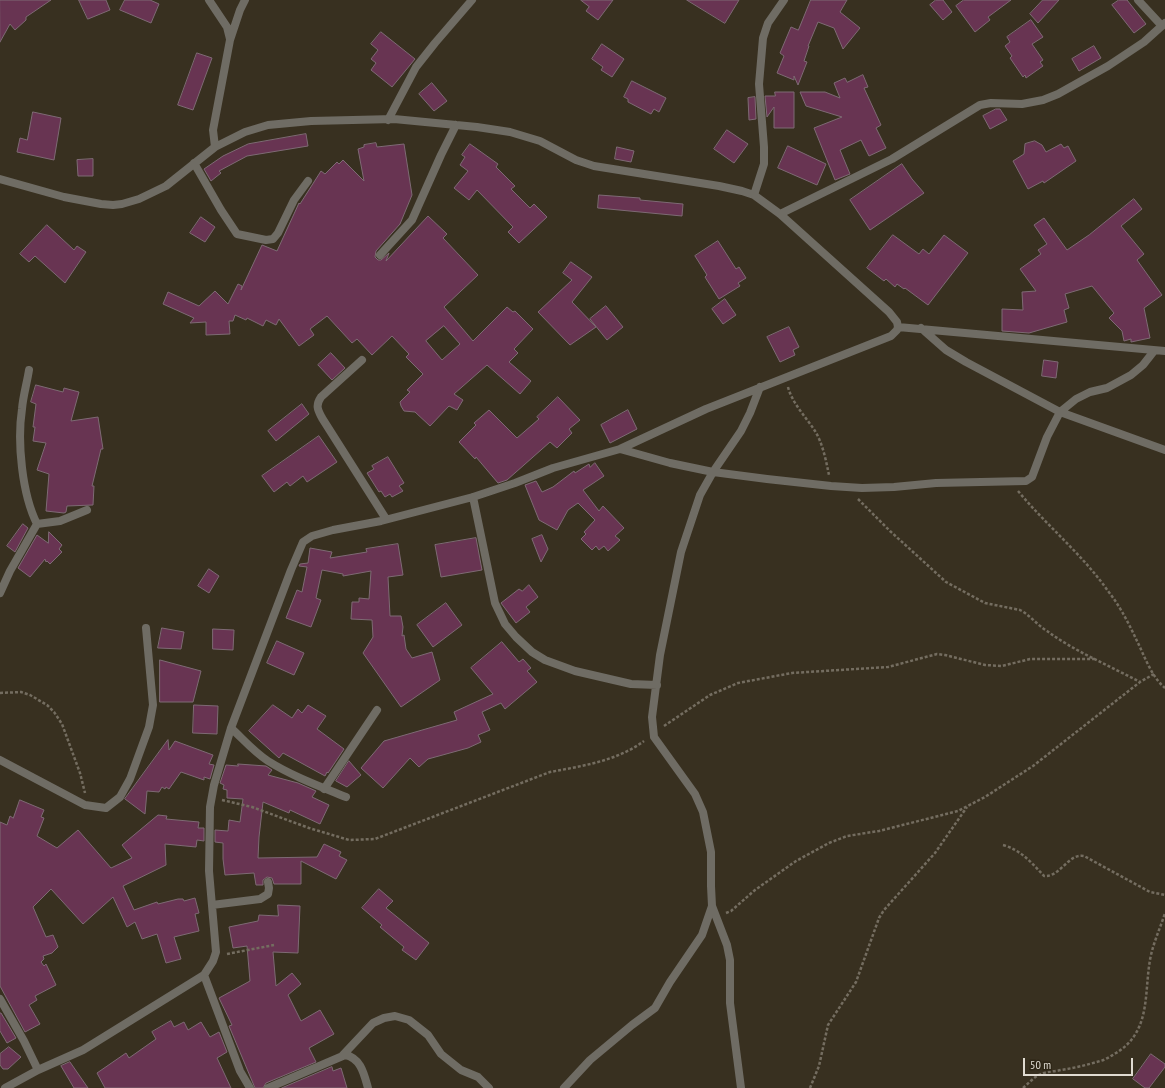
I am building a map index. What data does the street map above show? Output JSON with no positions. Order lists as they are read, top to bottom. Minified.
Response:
{"scale_bar":"50 m"}
